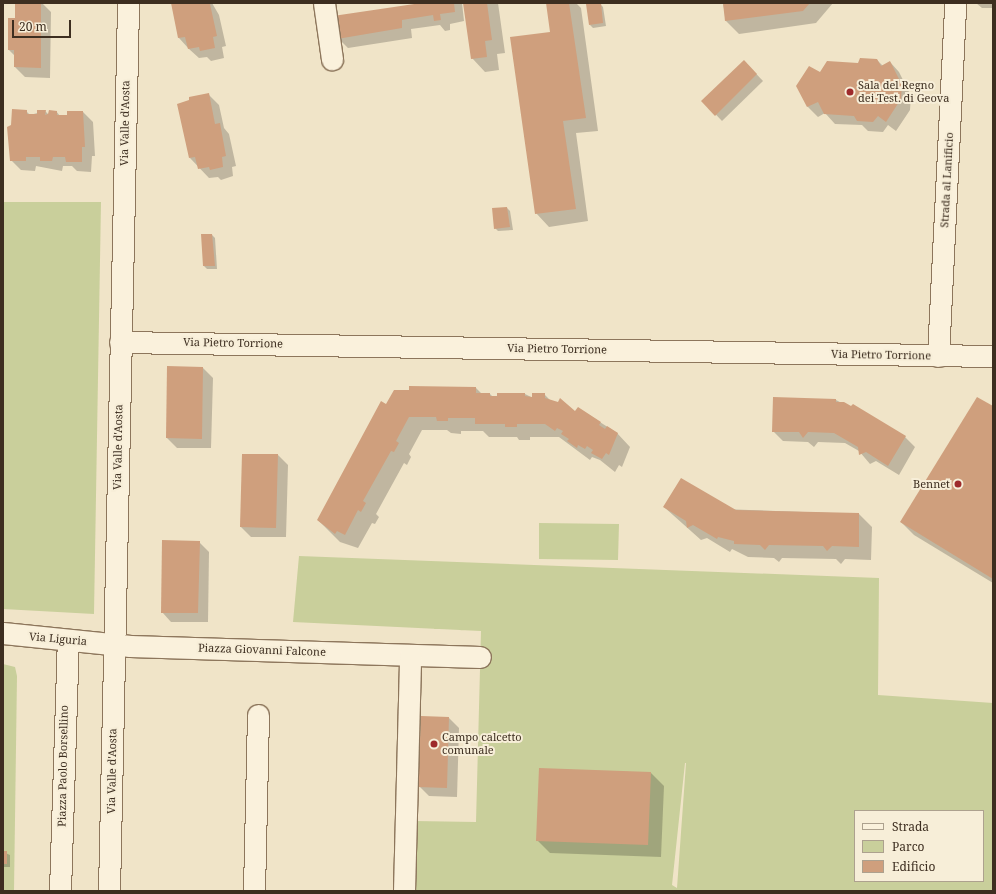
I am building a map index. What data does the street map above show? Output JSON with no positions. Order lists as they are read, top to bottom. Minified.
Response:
{"streets":{"street":["Via Valle d'Aosta","Strada al Lanificio","Via Pietro Torrione","Via Liguria","Piazza Giovanni Falcone","Piazza Paolo Borsellino"]},"crossings":[["Via Valle d'Aosta","Via Pietro Torrione"],["Via Valle d'Aosta","Via Liguria"],["Via Valle d'Aosta","Piazza Giovanni Falcone"],["Strada al Lanificio","Via Pietro Torrione"],["Via Liguria","Piazza Giovanni Falcone"],["Via Liguria","Piazza Paolo Borsellino"]],"places":["Sala del Regno dei Test. di Geova","Bennet","Campo calcetto comunale"],"legend":["Strada","Parco","Edificio"],"scale_bar":"20 m"}
